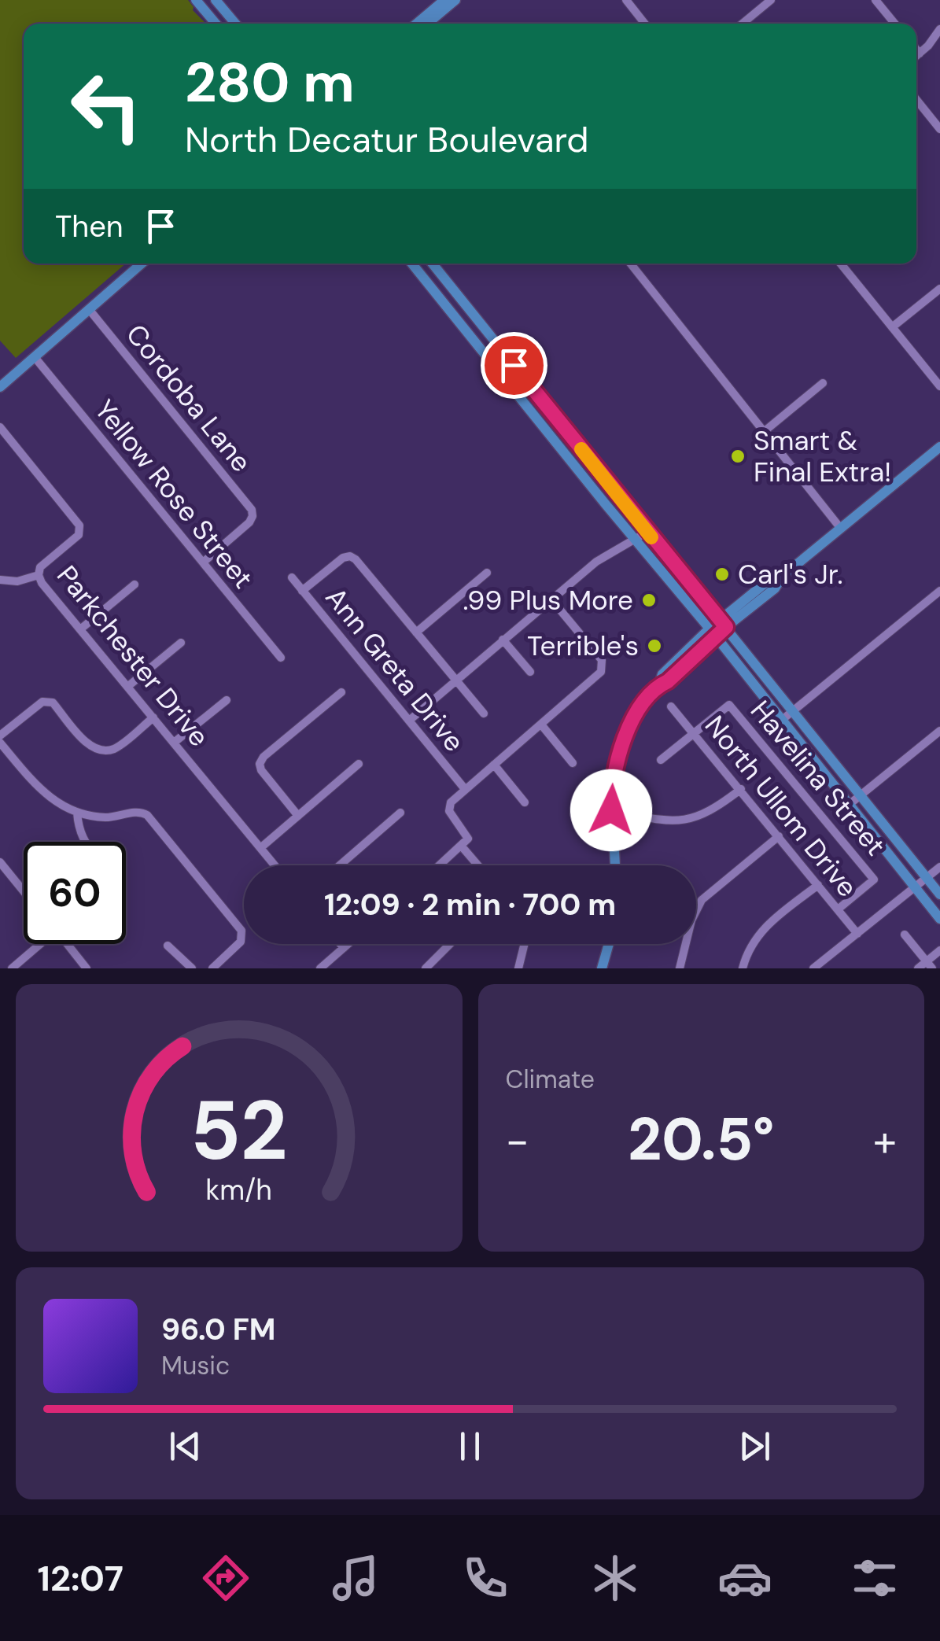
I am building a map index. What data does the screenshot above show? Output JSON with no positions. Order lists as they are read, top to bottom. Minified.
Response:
{"streets":{"street":["Cordoba Lane","Yellow Rose Street","Parkchester Drive","Ann Greta Drive","Havelina Street","North Ullom Drive"]},"crossings":[["Cordoba Lane","Yellow Rose Street"],["Havelina Street","North Ullom Drive"]],"places":["Smart & Final Extra!","Carl's Jr.",".99 Plus More","Terrible's"],"page":{"turn":["280 m","North Decatur Boulevard"],"then":"Then","limit":"60","trip":"12:09 · 2 min · 700 m","tile":"Climate","heat":["−","20.5°","+"],"song":["96.0 FM","Music"],"tabs":"12:07","gauge":["52","km/h"]}}
